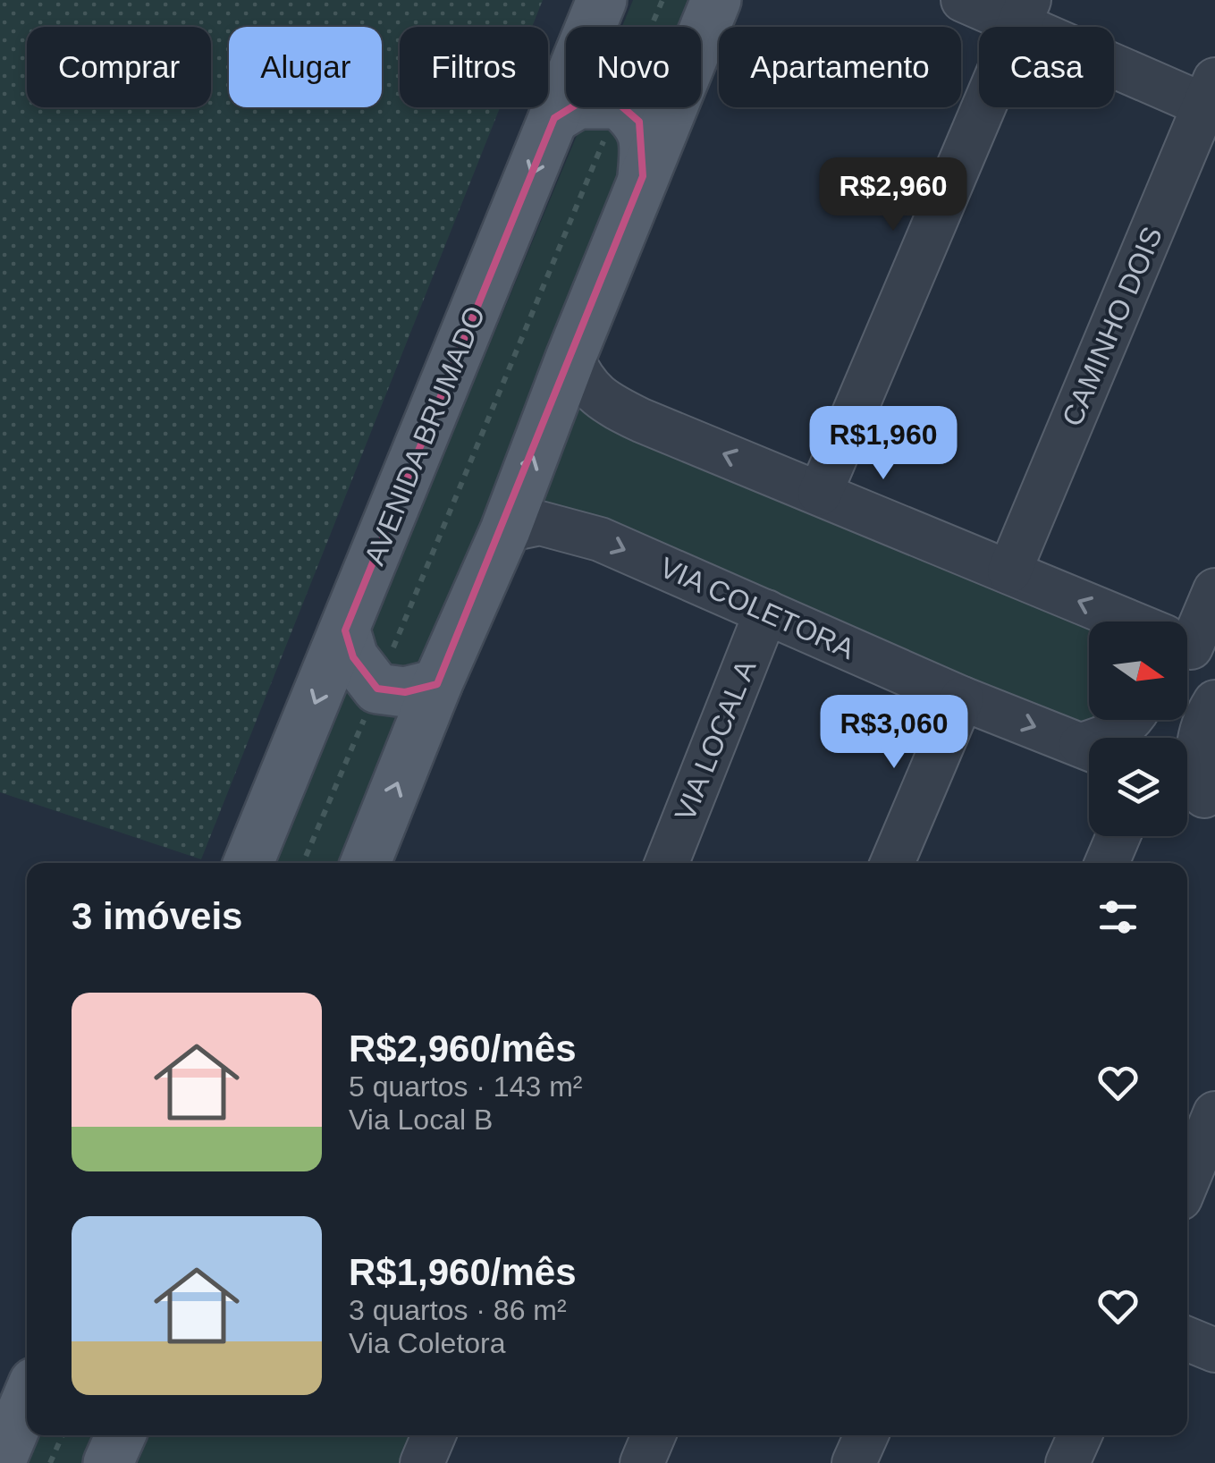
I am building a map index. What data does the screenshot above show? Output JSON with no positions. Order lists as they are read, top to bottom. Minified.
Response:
{"streets":{"main road":["AVENIDA BRUMADO"],"street":["CAMINHO DOIS","VIA COLETORA","VIA LOCAL A"]},"crossings":[["VIA COLETORA","VIA LOCAL A"]],"north":"right","page":{"chip":["Comprar","Alugar","Filtros","Novo","Apartamento","Casa"],"price":["R$2,960","R$1,960","R$3,060"],"heading":"3 imóveis","list":[{"name":"R$2,960/mês","note":"5 quartos · 143 m² · Via Local B"},{"name":"R$1,960/mês","note":"3 quartos · 86 m² · Via Coletora"}]}}
